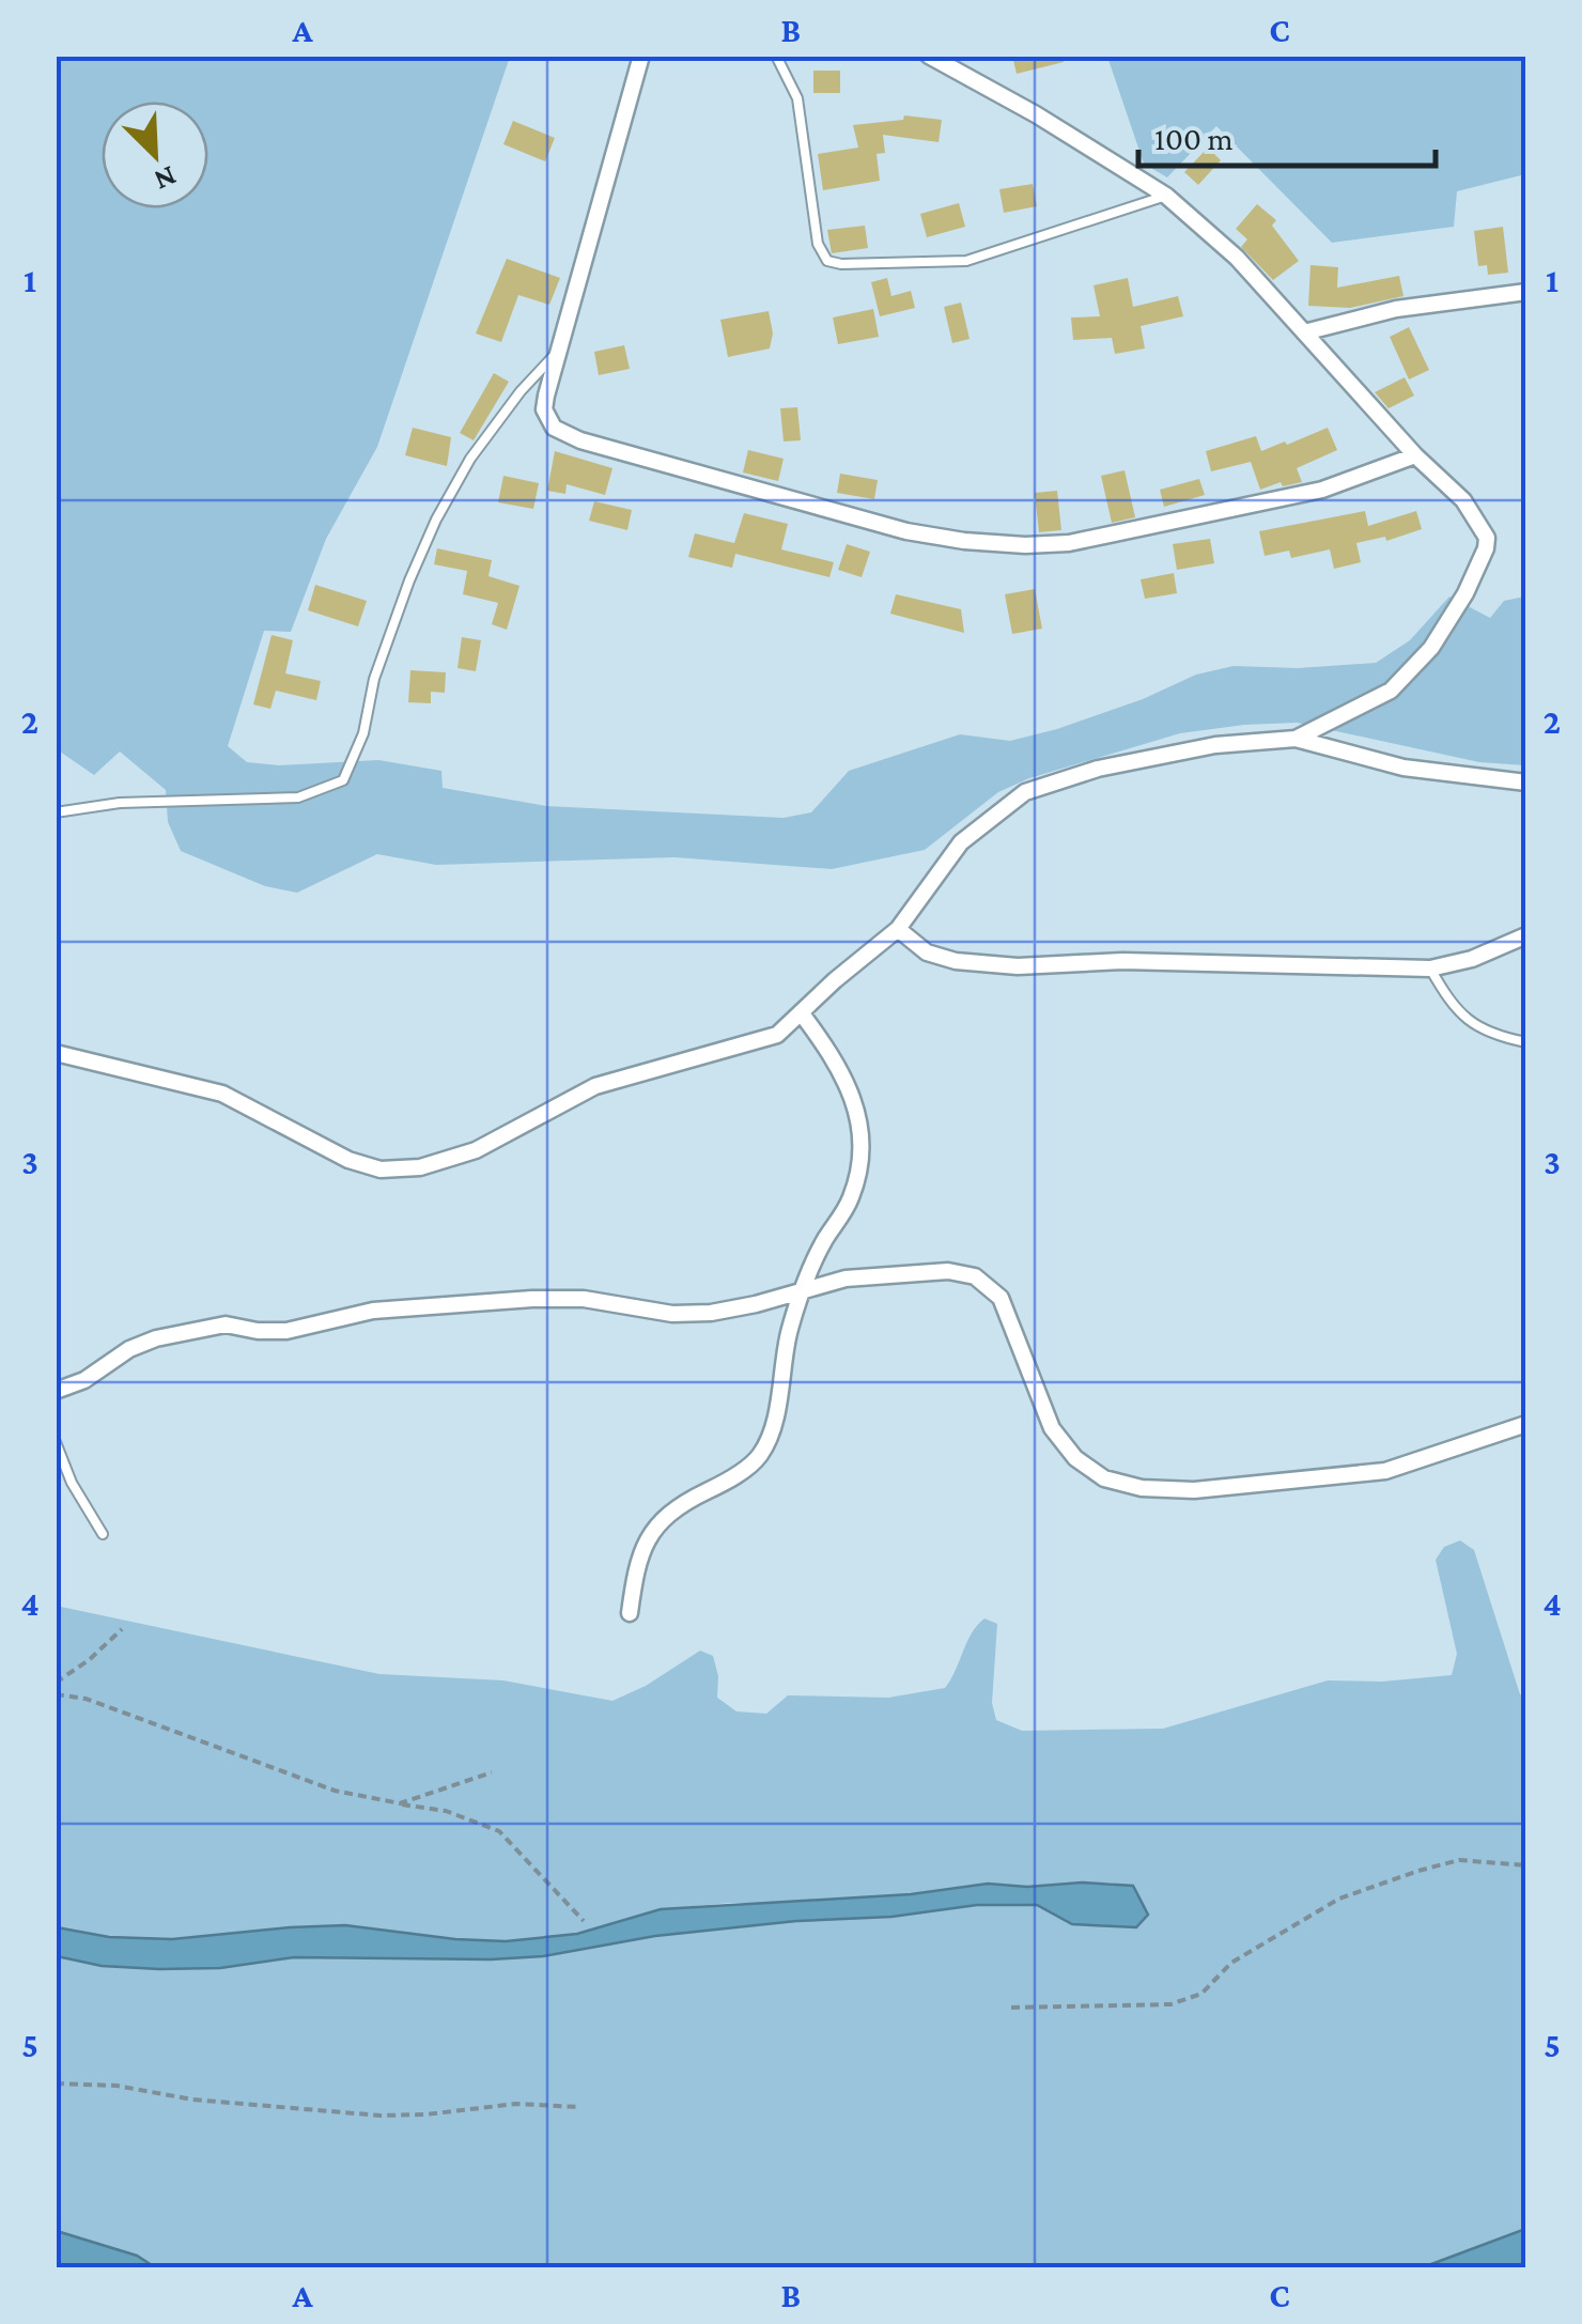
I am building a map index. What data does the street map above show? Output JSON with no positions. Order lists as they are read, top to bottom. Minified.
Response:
{"scale_bar":"100 m","north":"bottom right","grid":{"columns":["A","B","C"],"rows":["1","2","3","4","5"]}}
